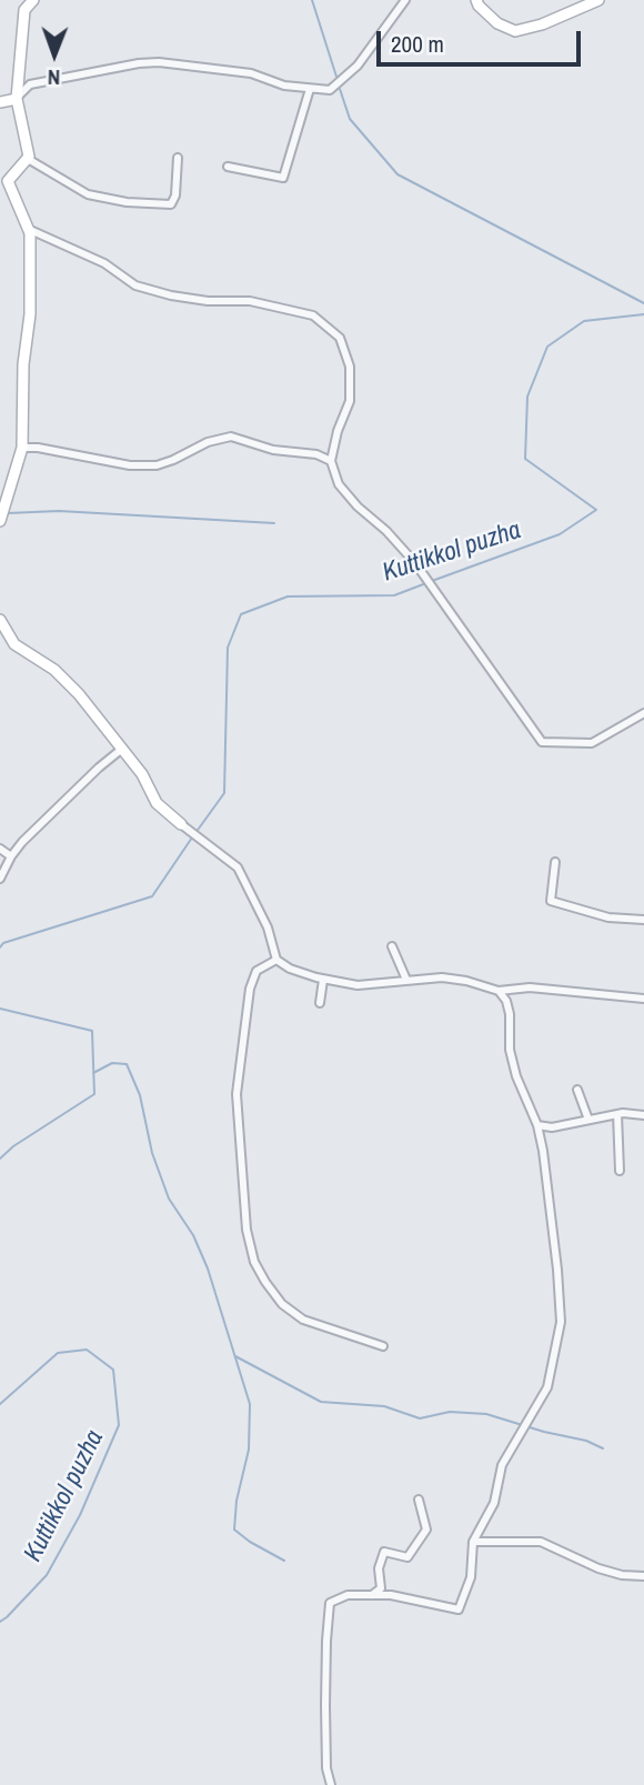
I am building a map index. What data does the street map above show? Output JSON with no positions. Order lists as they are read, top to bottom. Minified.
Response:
{"water":["Kuttikkol puzha"],"scale_bar":"200 m","north":"bottom"}
